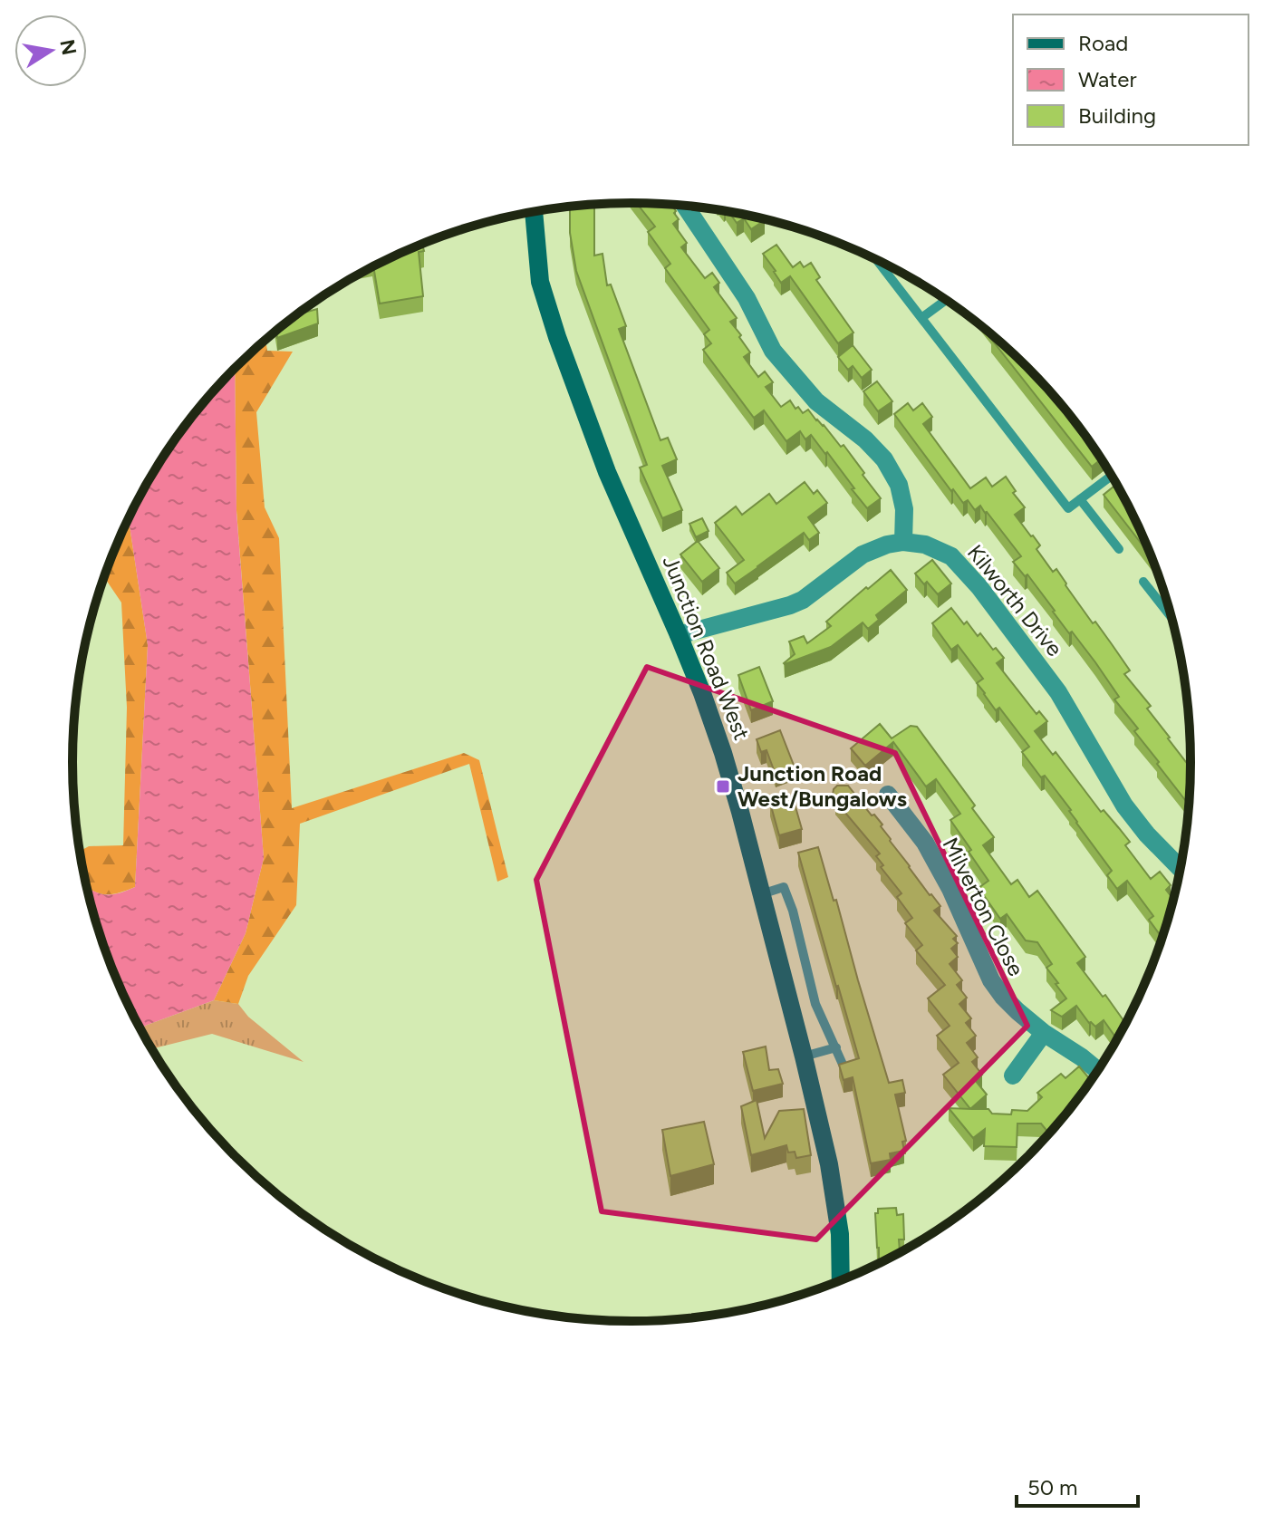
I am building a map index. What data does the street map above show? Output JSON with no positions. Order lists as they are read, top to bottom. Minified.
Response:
{"streets":{"street":["Kilworth Drive","Junction Road West","Milverton Close"]},"places":{"transit":["Junction Road West/Bungalows"]},"legend":["Road","Water","Building"],"scale_bar":"50 m","north":"right"}
